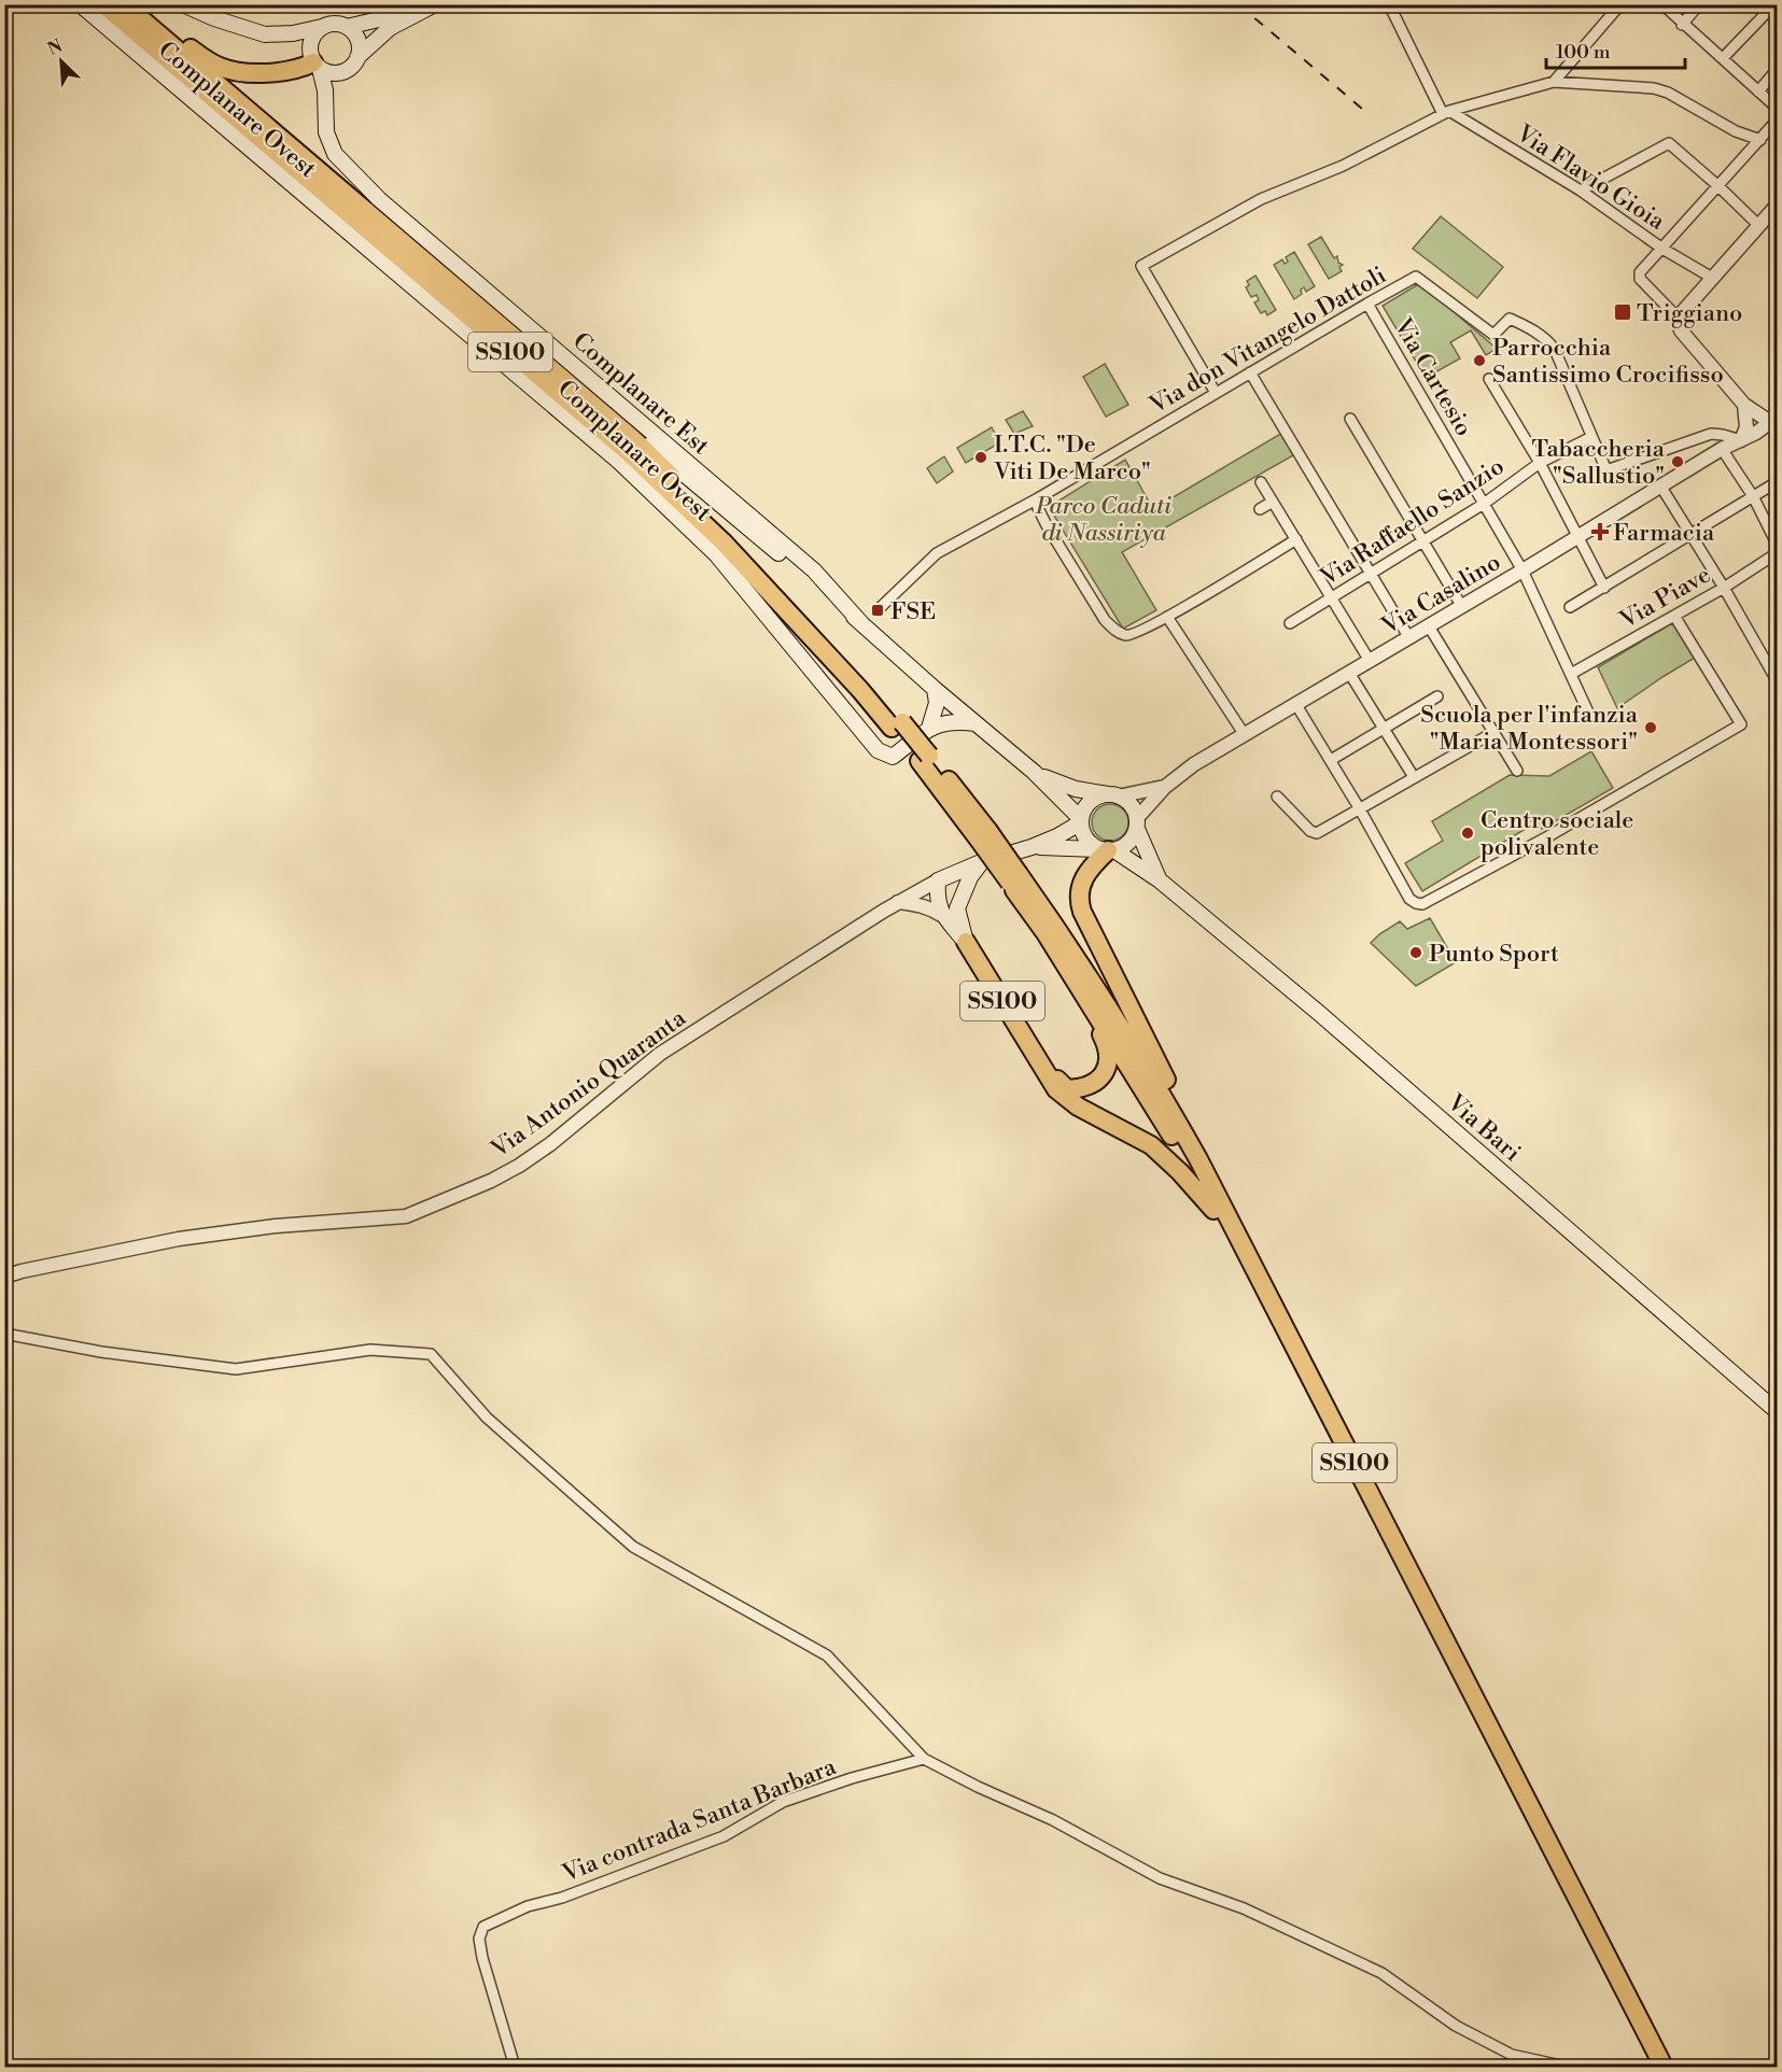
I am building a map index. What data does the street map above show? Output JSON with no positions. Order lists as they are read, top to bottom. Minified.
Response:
{"streets":{"highway":["SS100"],"main road":["Complanare Ovest","Complanare Est","Via Bari"],"street":["Via Flavio Gioia","Via don Vitangelo Dattoli","Via Cartesio","Via Raffaello Sanzio","Via Casalino","Via Piave","Via Antonio Quaranta","Via contrada Santa Barbara"]},"crossings":[["Via don Vitangelo Dattoli","Via Cartesio"],["Via don Vitangelo Dattoli","Via Raffaello Sanzio"],["SS100","Via Casalino"],["SS100","Via Bari"],["Via Cartesio","Via Raffaello Sanzio"],["Via Cartesio","Via Casalino"],["Via Cartesio","Via Piave"],["Via Casalino","Via Bari"]],"parks":["Parco Caduti di Nassiriya"],"places":{"transit":["Triggiano","FSE"],"other":["Parrocchia Santissimo Crocifisso","I.T.C. \"De Viti De Marco\"","Tabaccheria \"Sallustio\"","Scuola per l'infanzia \"Maria Montessori\"","Centro sociale polivalente","Punto Sport"],"health":["Farmacia"]},"scale_bar":"100 m","north":"top left"}
